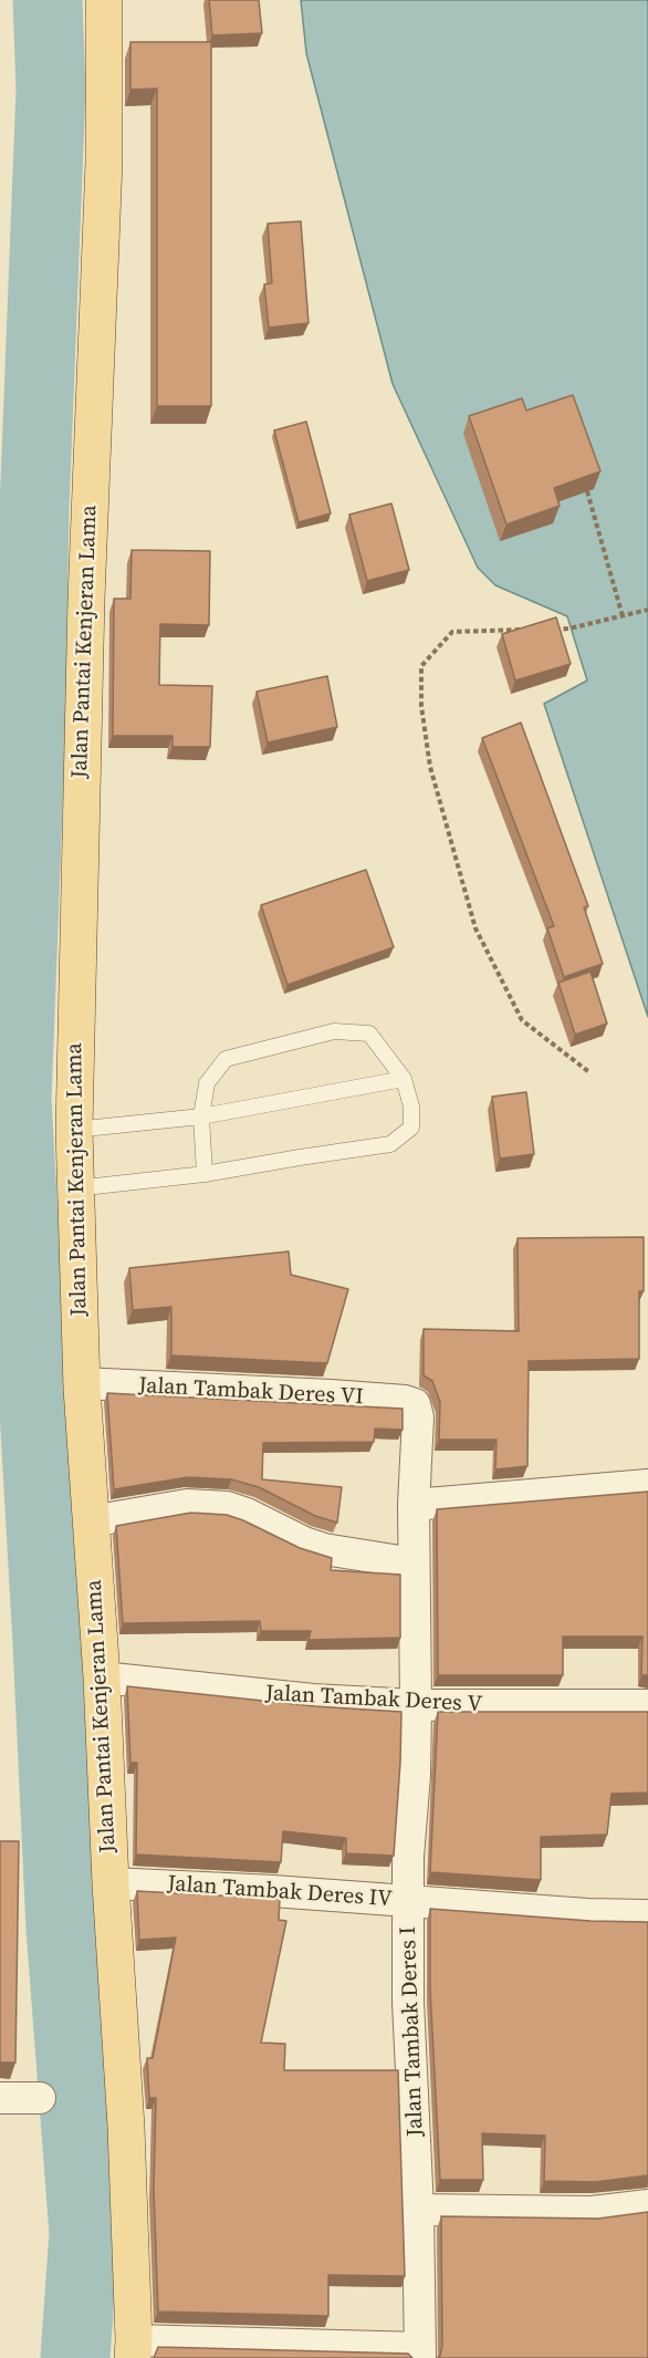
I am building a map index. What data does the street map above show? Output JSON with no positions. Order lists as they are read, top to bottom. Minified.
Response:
{"streets":{"main road":["Jalan Pantai Kenjeran Lama"],"street":["Jalan Tambak Deres VI","Jalan Tambak Deres V","Jalan Tambak Deres IV","Jalan Tambak Deres I"]},"crossings":[["Jalan Pantai Kenjeran Lama","Jalan Tambak Deres VI"],["Jalan Pantai Kenjeran Lama","Jalan Tambak Deres V"],["Jalan Pantai Kenjeran Lama","Jalan Tambak Deres IV"],["Jalan Tambak Deres VI","Jalan Tambak Deres I"],["Jalan Tambak Deres V","Jalan Tambak Deres I"],["Jalan Tambak Deres IV","Jalan Tambak Deres I"]]}
